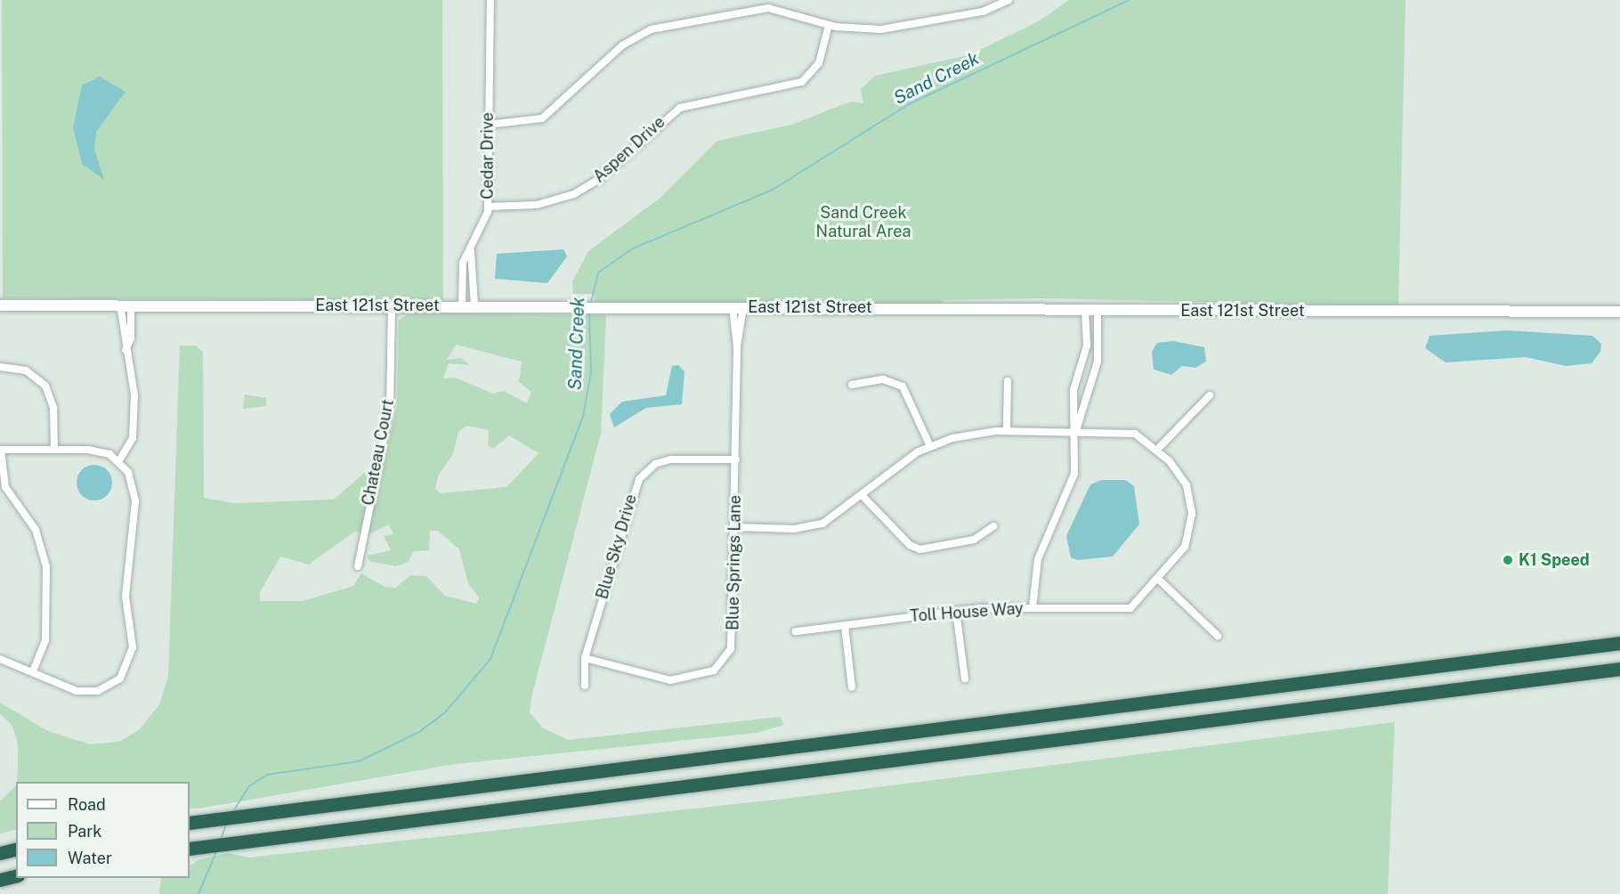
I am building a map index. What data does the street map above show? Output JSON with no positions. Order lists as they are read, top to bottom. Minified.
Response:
{"streets":{"street":["Aspen Drive","Cedar Drive","East 121st Street","Chateau Court","Blue Sky Drive","Blue Springs Lane","Toll House Way"]},"crossings":[["Aspen Drive","Cedar Drive"],["Cedar Drive","East 121st Street"],["East 121st Street","Chateau Court"],["East 121st Street","Blue Springs Lane"],["Blue Sky Drive","Blue Springs Lane"],["Blue Springs Lane","Toll House Way"]],"water":["Sand Creek"],"parks":["Sand Creek Natural Area"],"places":["K1 Speed"],"legend":["Road","Park","Water"]}
